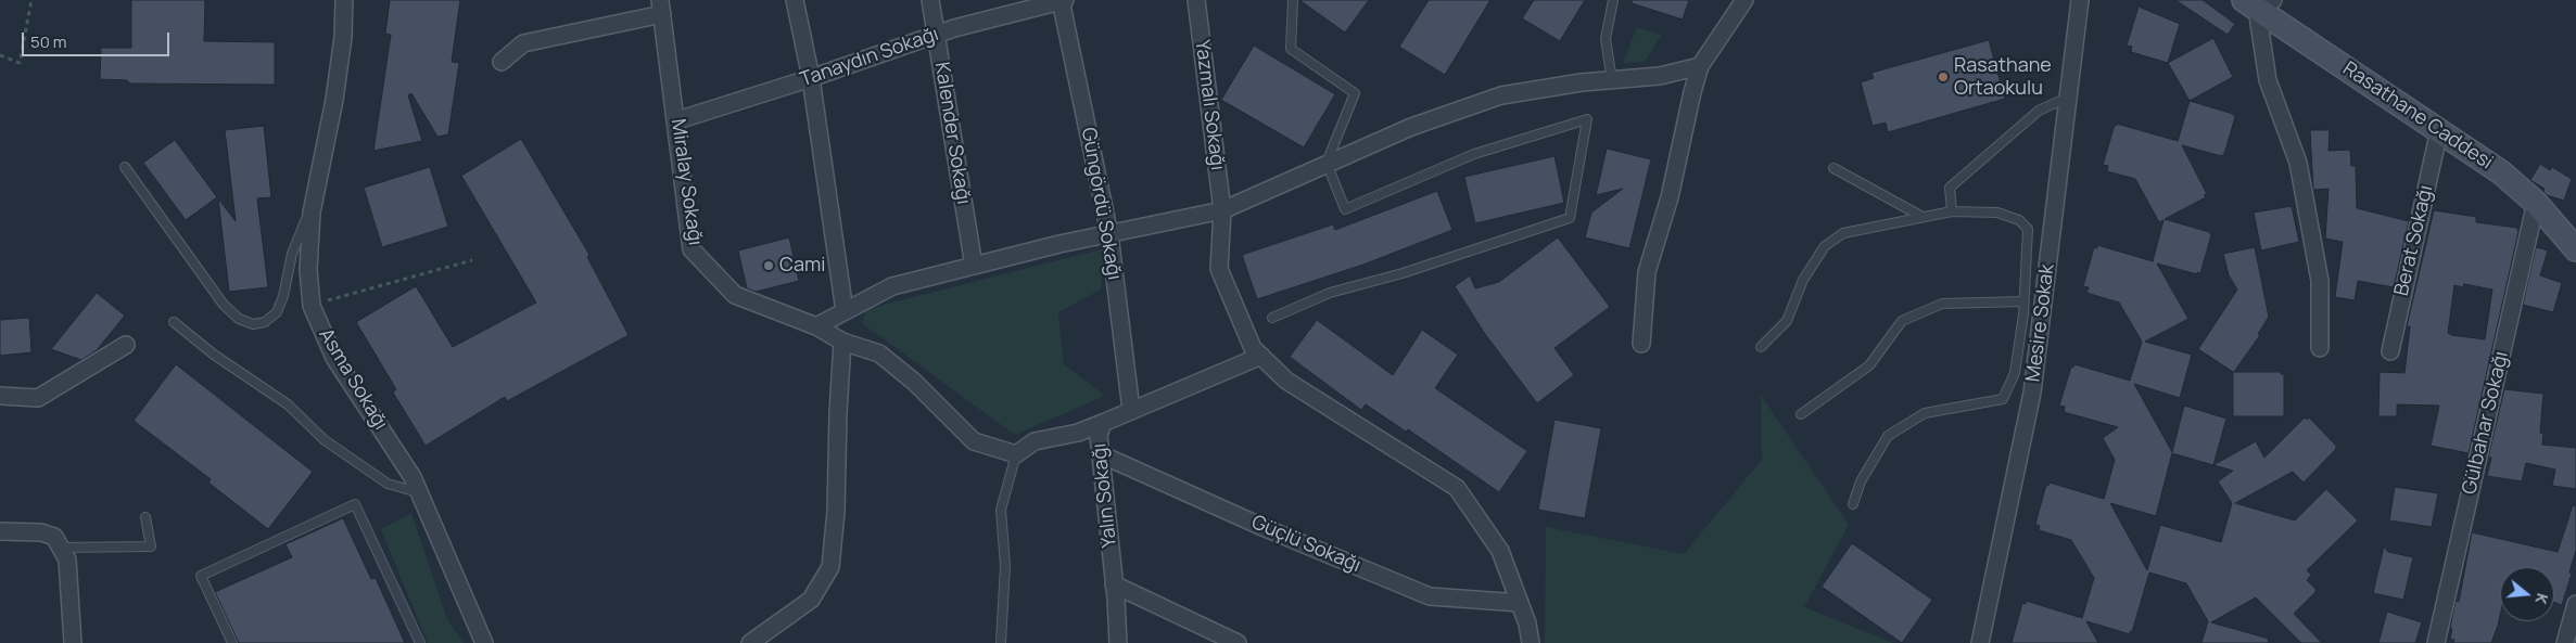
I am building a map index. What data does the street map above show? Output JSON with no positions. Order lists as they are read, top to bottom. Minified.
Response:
{"streets":{"street":["Tanaydın Sokağı","Yazmalı Sokağı","Rasathane Caddesi","Kalender Sokağı","Miralay Sokağı","Güngördü Sokağı","Berat Sokağı","Mesire Sokak","Asma Sokağı","Gülbahar Sokağı","Yalın Sokağı","Güçlü Sokağı"]},"crossings":[["Tanaydın Sokağı","Kalender Sokağı"],["Tanaydın Sokağı","Miralay Sokağı"],["Tanaydın Sokağı","Güngördü Sokağı"],["Yazmalı Sokağı","Yalın Sokağı"],["Yazmalı Sokağı","Güçlü Sokağı"],["Rasathane Caddesi","Berat Sokağı"],["Rasathane Caddesi","Gülbahar Sokağı"],["Güngördü Sokağı","Yalın Sokağı"],["Yalın Sokağı","Güçlü Sokağı"]],"places":["Rasathane Ortaokulu","Cami"],"scale_bar":"50 m","north":"right"}
